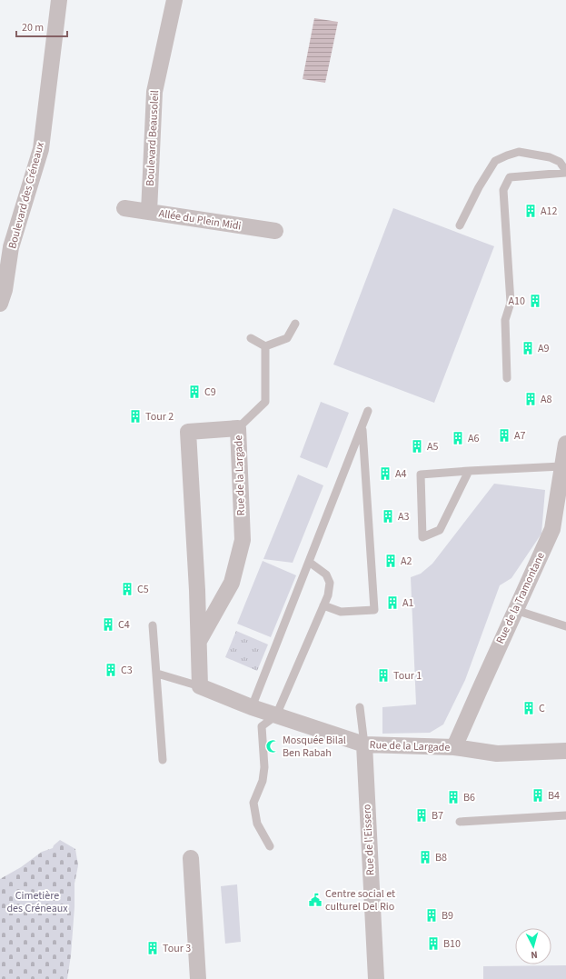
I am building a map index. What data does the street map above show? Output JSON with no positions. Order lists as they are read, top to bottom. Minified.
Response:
{"streets":{"street":["Boulevard Beausoleil","Boulevard des Créneaux","Allée du Plein Midi","Rue de la Largade","Rue de la Tramontane","Rue de l'Eissero"]},"crossings":[["Boulevard Beausoleil","Allée du Plein Midi"],["Rue de la Largade","Rue de la Tramontane"],["Rue de la Largade","Rue de l'Eissero"]],"parks":["Cimetière des Créneaux"],"places":{"building":["A12","A10","A9","C9","A8","Tour 2","A7","A6","A5","A4","A3","A2","C5","A1","C4","C3","Tour 1","C","B4","B6","B7","B8","B9","B10","Tour 3"],"mosque":["Mosquée Bilal Ben Rabah"],"public building":["Centre social et culturel Del Rio"]},"scale_bar":"20 m","north":"bottom"}
